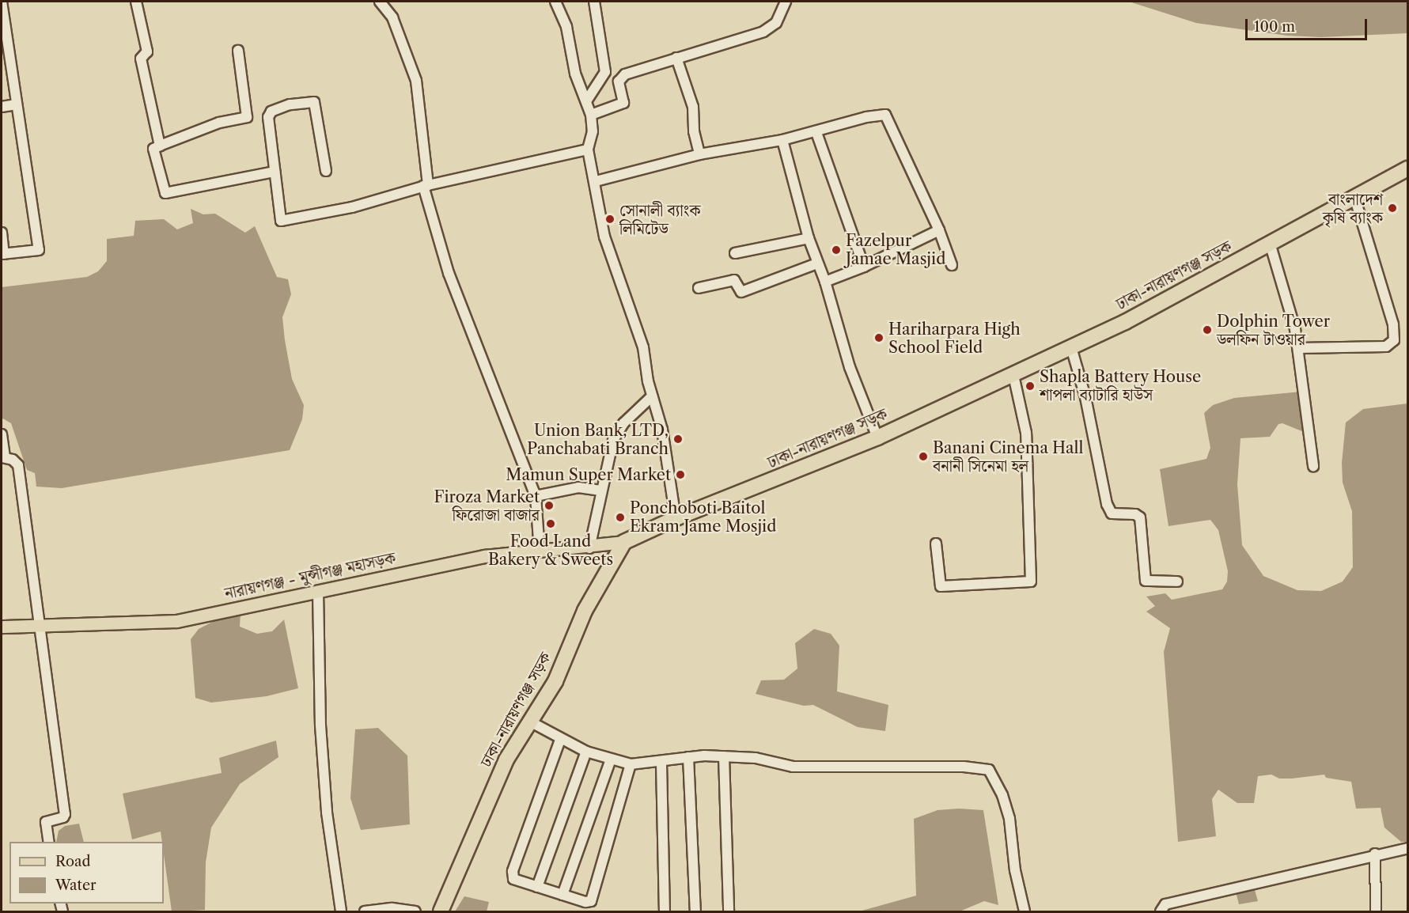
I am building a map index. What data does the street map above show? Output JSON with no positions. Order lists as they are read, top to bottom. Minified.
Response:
{"streets":{"highway":["ঢাকা-নারায়ণগঞ্জ সড়ক"],"main road":["নারায়ণগঞ্জ - মুন্সীগঞ্জ মহাসড়ক"]},"crossings":[["ঢাকা-নারায়ণগঞ্জ সড়ক","নারায়ণগঞ্জ - মুন্সীগঞ্জ মহাসড়ক"]],"places":["বাংলাদেশ কৃষি ব্যাংক","সোনালী ব্যাংক লিমিটেড","Fazelpur Jamae Masjid","Dolphin Tower ডলফিন টাওয়ার","Hariharpara High School Field","Shapla Battery House শাপলা ব্যাটারি হাউস","Union Bank, LTD, Panchabati Branch","Banani Cinema Hall বনানী সিনেমা হল","Mamun Super Market","Firoza Market ফিরোজা বাজার","Ponchoboti Baitol Ekram Jame Mosjid","Food Land Bakery & Sweets"],"legend":["Road","Water"],"scale_bar":"100 m"}
